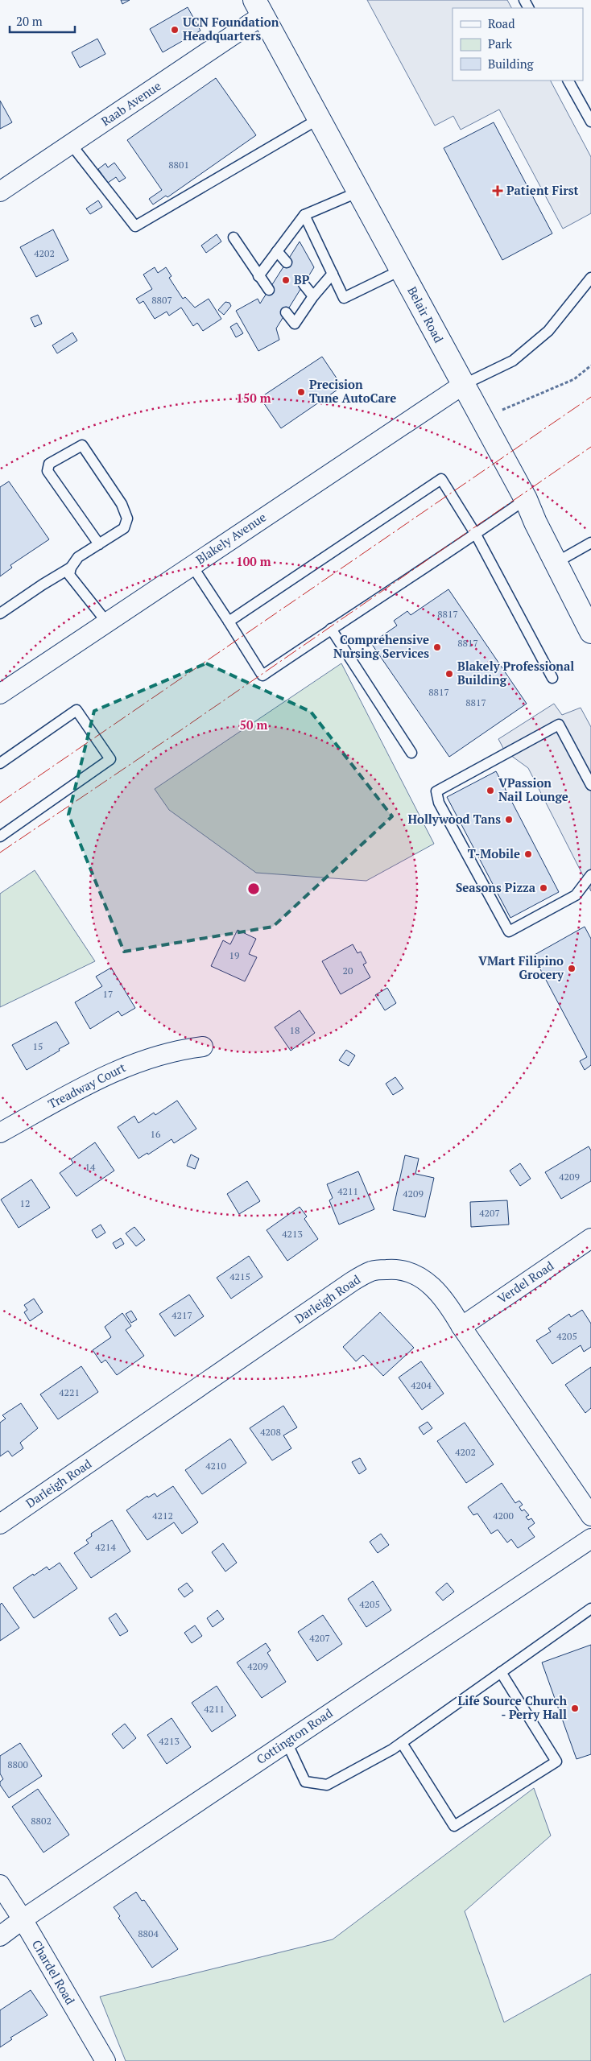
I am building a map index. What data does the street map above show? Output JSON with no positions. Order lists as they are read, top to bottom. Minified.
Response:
{"streets":{"highway":["Belair Road"],"street":["Raab Avenue","Blakely Avenue","Treadway Court","Verdel Road","Darleigh Road","Cottington Road","Chardel Road"]},"crossings":[["Raab Avenue","Belair Road"],["Belair Road","Blakely Avenue"],["Verdel Road","Darleigh Road"],["Cottington Road","Chardel Road"]],"places":{"other":["UCN Foundation Headquarters","BP","Precision Tune AutoCare","Comprehensive Nursing Services","Blakely Professional Building","VPassion Nail Lounge","Hollywood Tans","T-Mobile","Seasons Pizza","VMart Filipino Grocery","Life Source Church - Perry Hall"],"health":["Patient First"]},"house_numbers":["8801","4202","8807","8817","8817","8817","8817","19","20","17","18","15","16","14","4209","4211","4209","12","4207","4213","4215","4217","4205","4204","4221","4208","4202","4210","4212","4200","4214","4205","4207","4209","4211","4213","8800","8802","8804"],"legend":["Road","Park","Building"],"scale_bar":"20 m","rings":["150 m","100 m","50 m"]}
